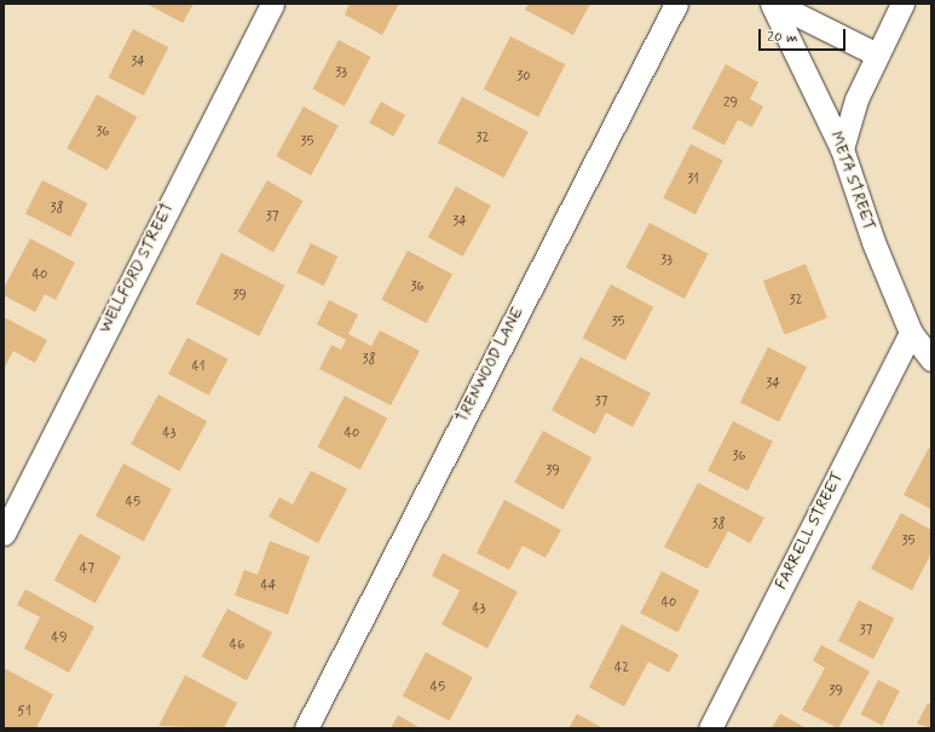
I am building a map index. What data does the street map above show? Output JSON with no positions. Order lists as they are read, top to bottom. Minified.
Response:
{"streets":{"street":["META STREET","WELLFORD STREET","TRENWOOD LANE","FARRELL STREET"]},"crossings":[["META STREET","FARRELL STREET"]],"house_numbers":["34","33","30","29","36","32","35","31","38","37","34","33","40","36","39","32","35","38","41","34","37","43","40","36","39","45","38","35","47","44","40","43","37","49","46","42","45","39","51"],"scale_bar":"20 m"}
